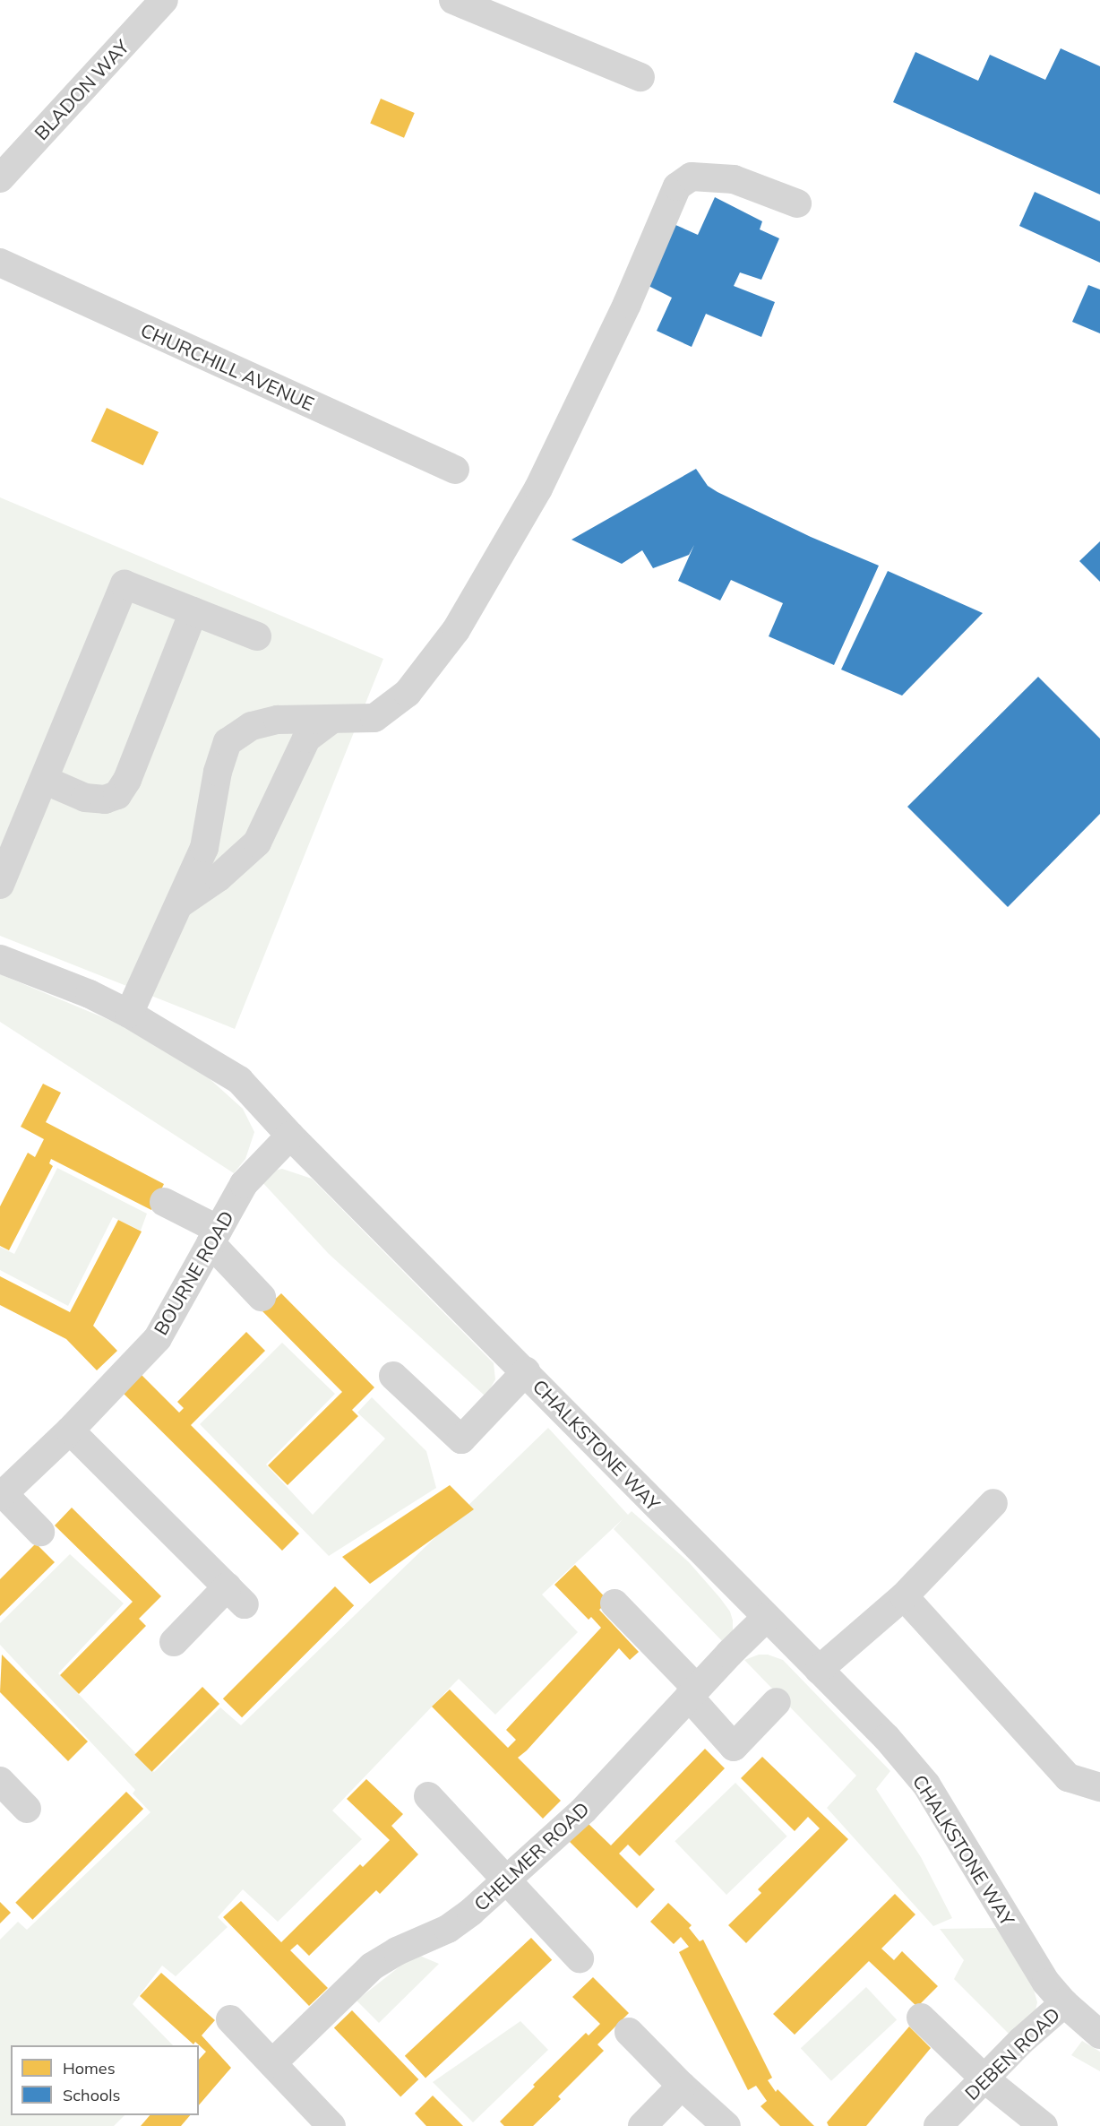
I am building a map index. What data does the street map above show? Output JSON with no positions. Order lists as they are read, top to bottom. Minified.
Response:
{"streets":{"street":["BLADON WAY","CHURCHILL AVENUE","BOURNE ROAD","CHALKSTONE WAY","CHELMER ROAD","DEBEN ROAD"]},"crossings":[["BOURNE ROAD","CHALKSTONE WAY"],["CHALKSTONE WAY","CHELMER ROAD"],["CHALKSTONE WAY","DEBEN ROAD"]],"legend":["Homes","Schools"]}
